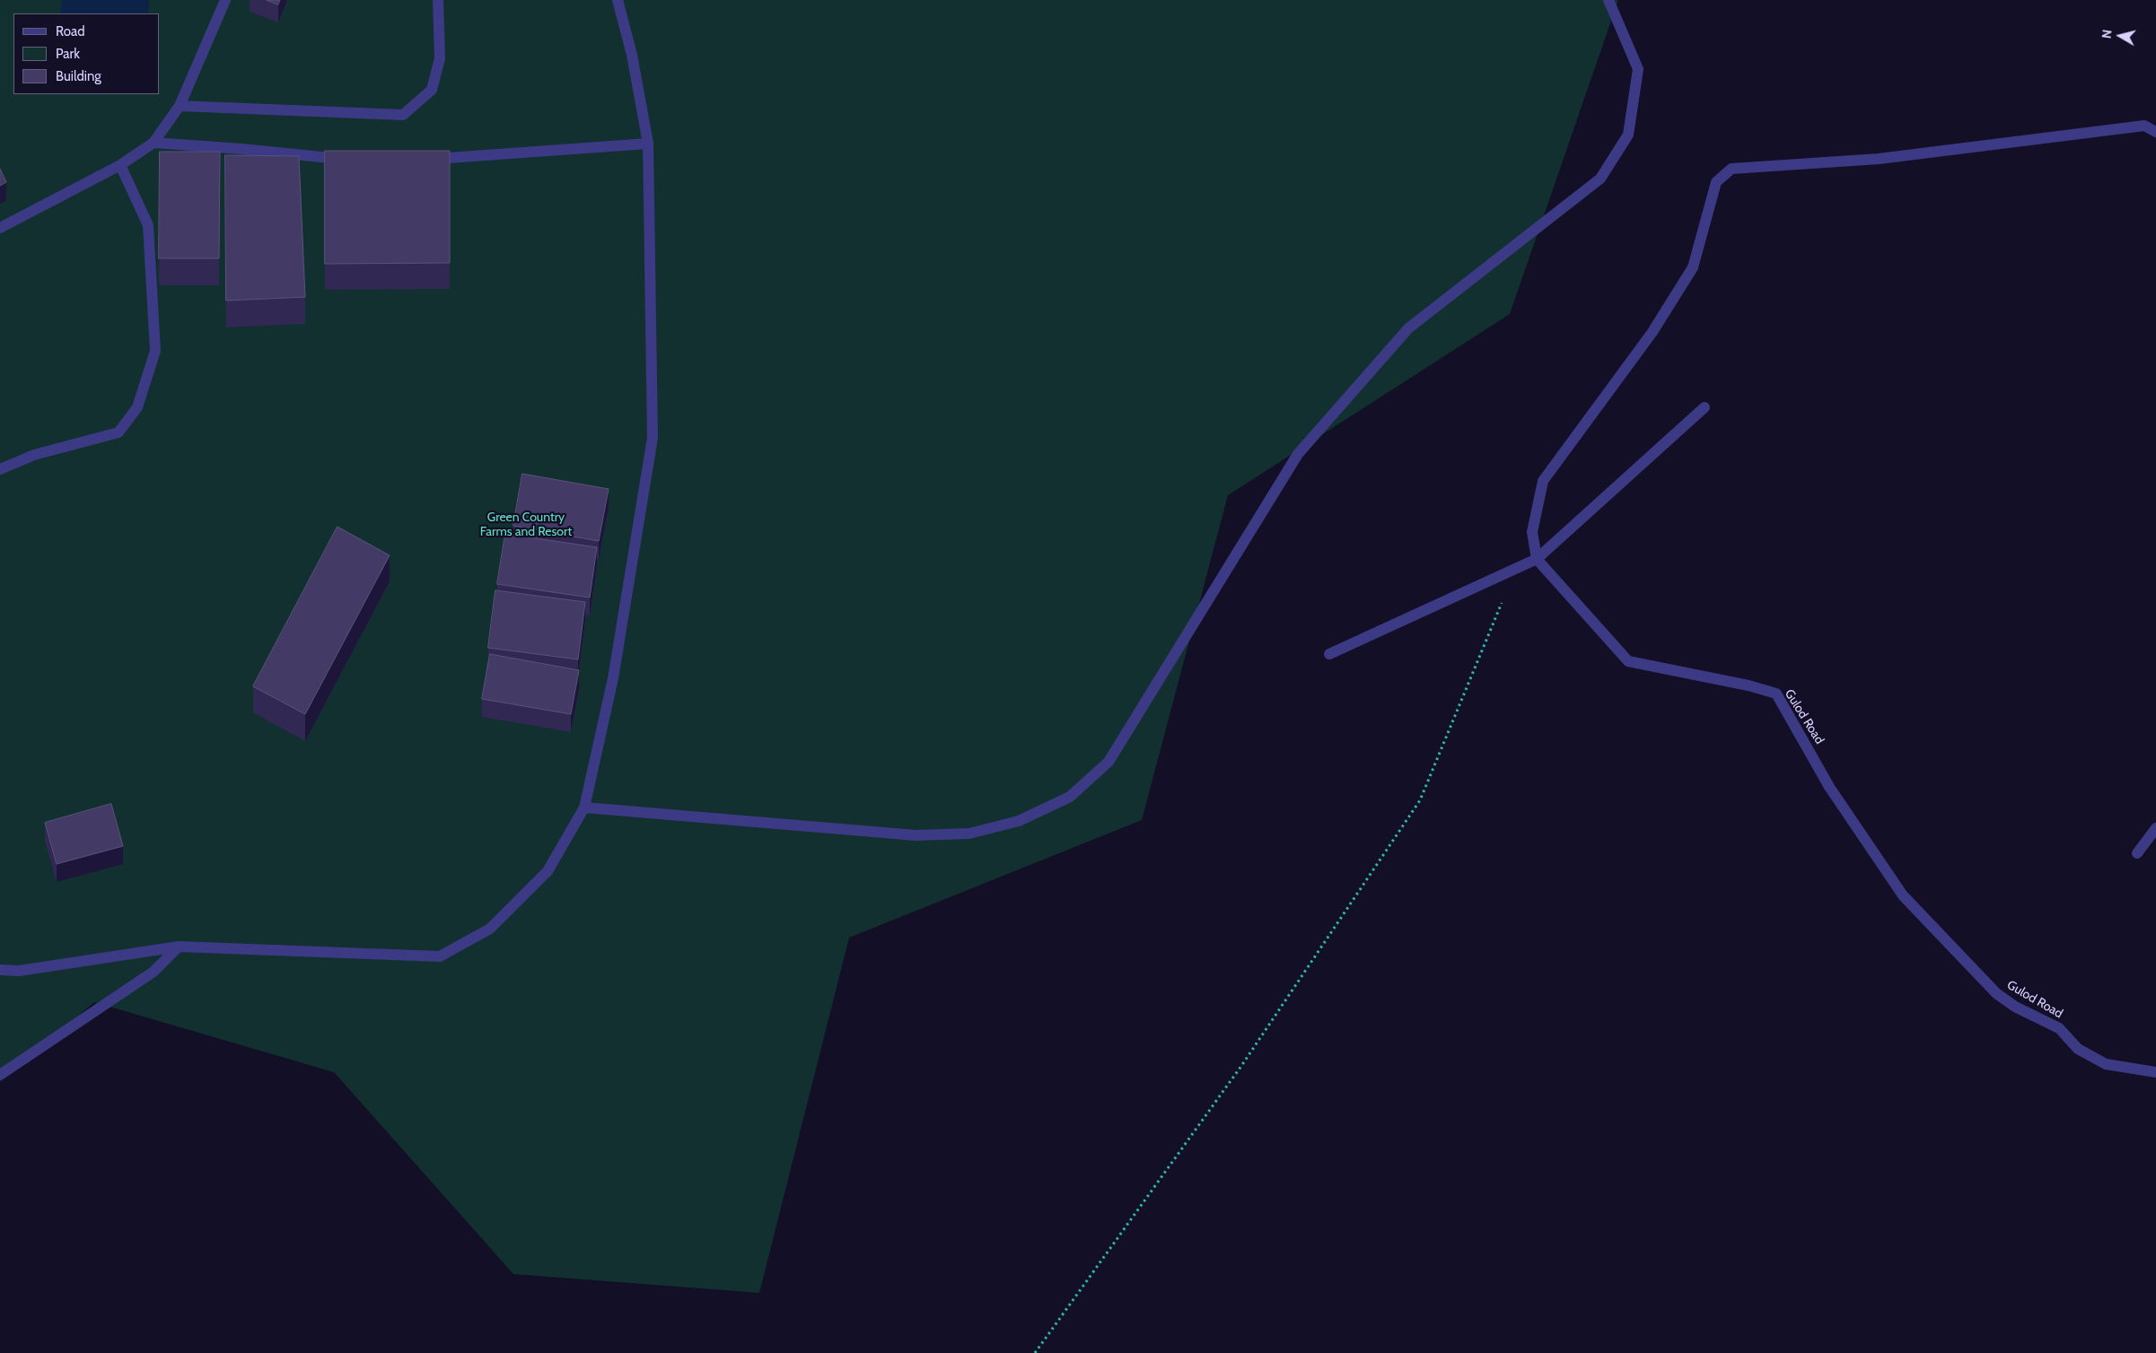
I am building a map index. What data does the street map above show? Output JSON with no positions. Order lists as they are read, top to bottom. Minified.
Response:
{"streets":{"street":["Gulod Road"]},"parks":["Green Country Farms and Resort"],"legend":["Road","Park","Building"],"north":"left"}
